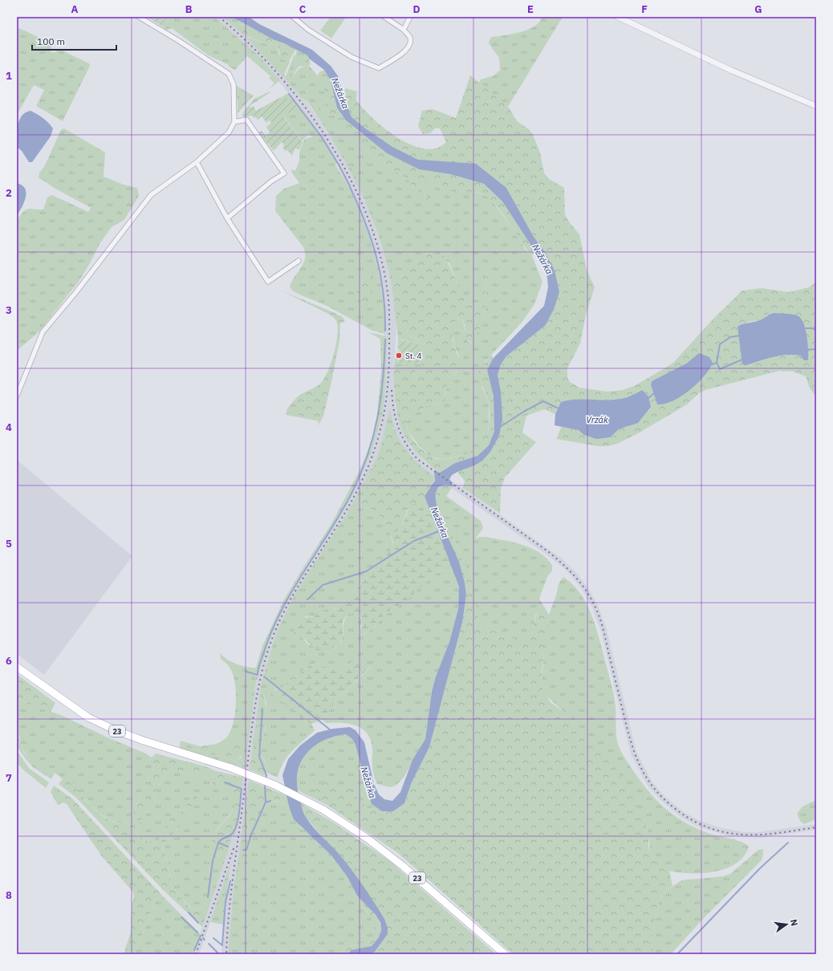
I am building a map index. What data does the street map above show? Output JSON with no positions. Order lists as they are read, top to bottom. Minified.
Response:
{"streets":{"main road":["23"]},"water":["Nežárka","Vrzák"],"places":["St. 4"],"scale_bar":"100 m","north":"right","grid":{"columns":["A","B","C","D","E","F","G"],"rows":["1","2","3","4","5","6","7","8"]}}
